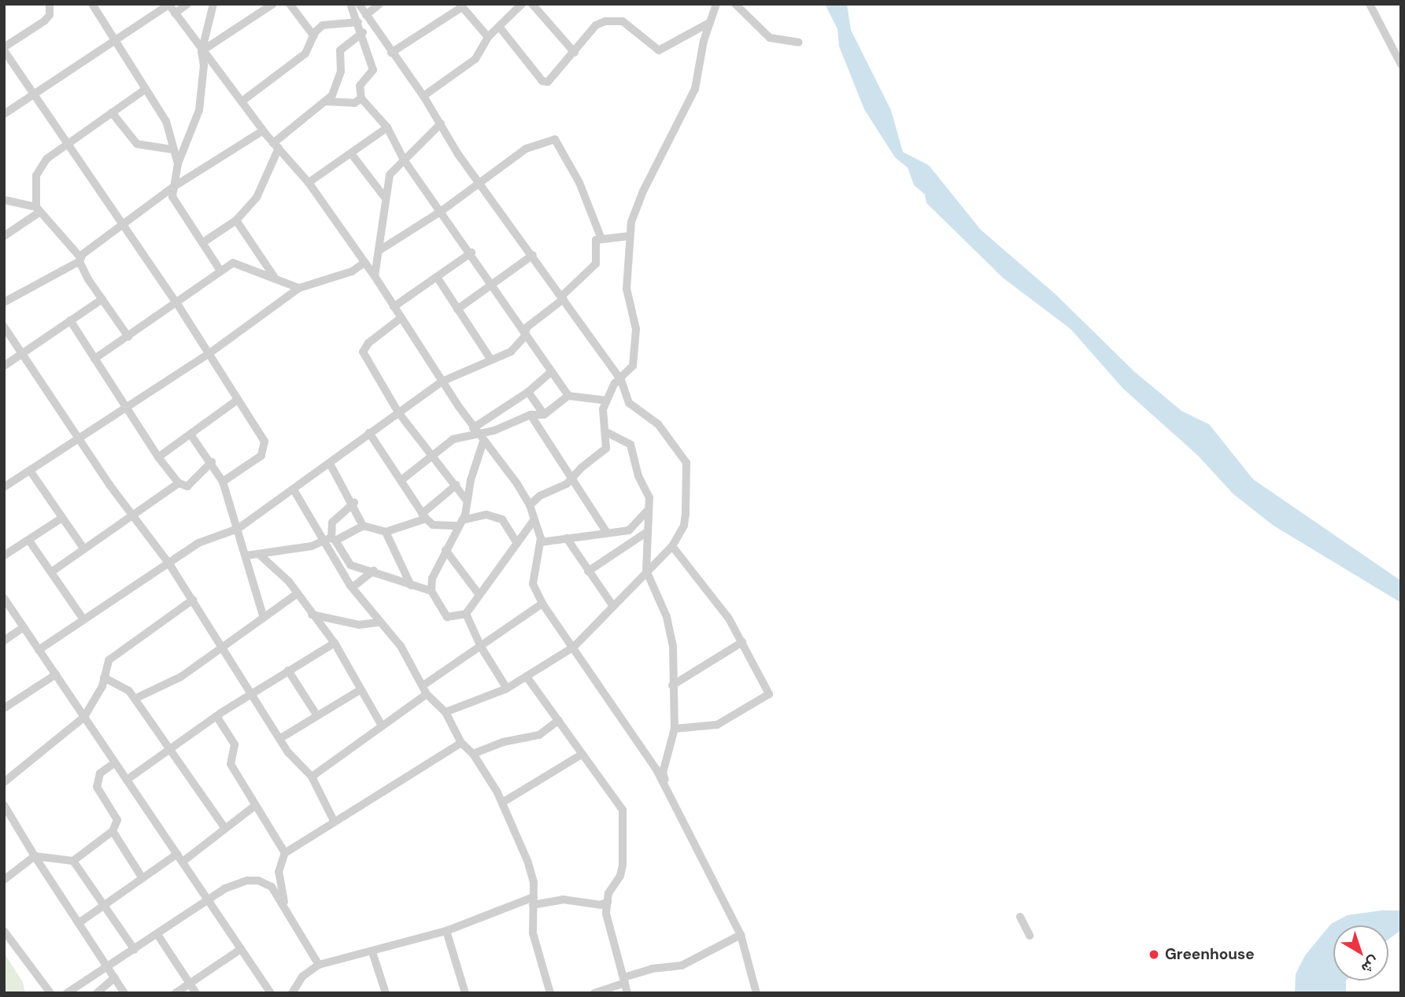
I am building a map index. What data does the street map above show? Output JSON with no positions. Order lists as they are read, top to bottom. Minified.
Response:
{"places":["Greenhouse"],"north":"bottom right"}
